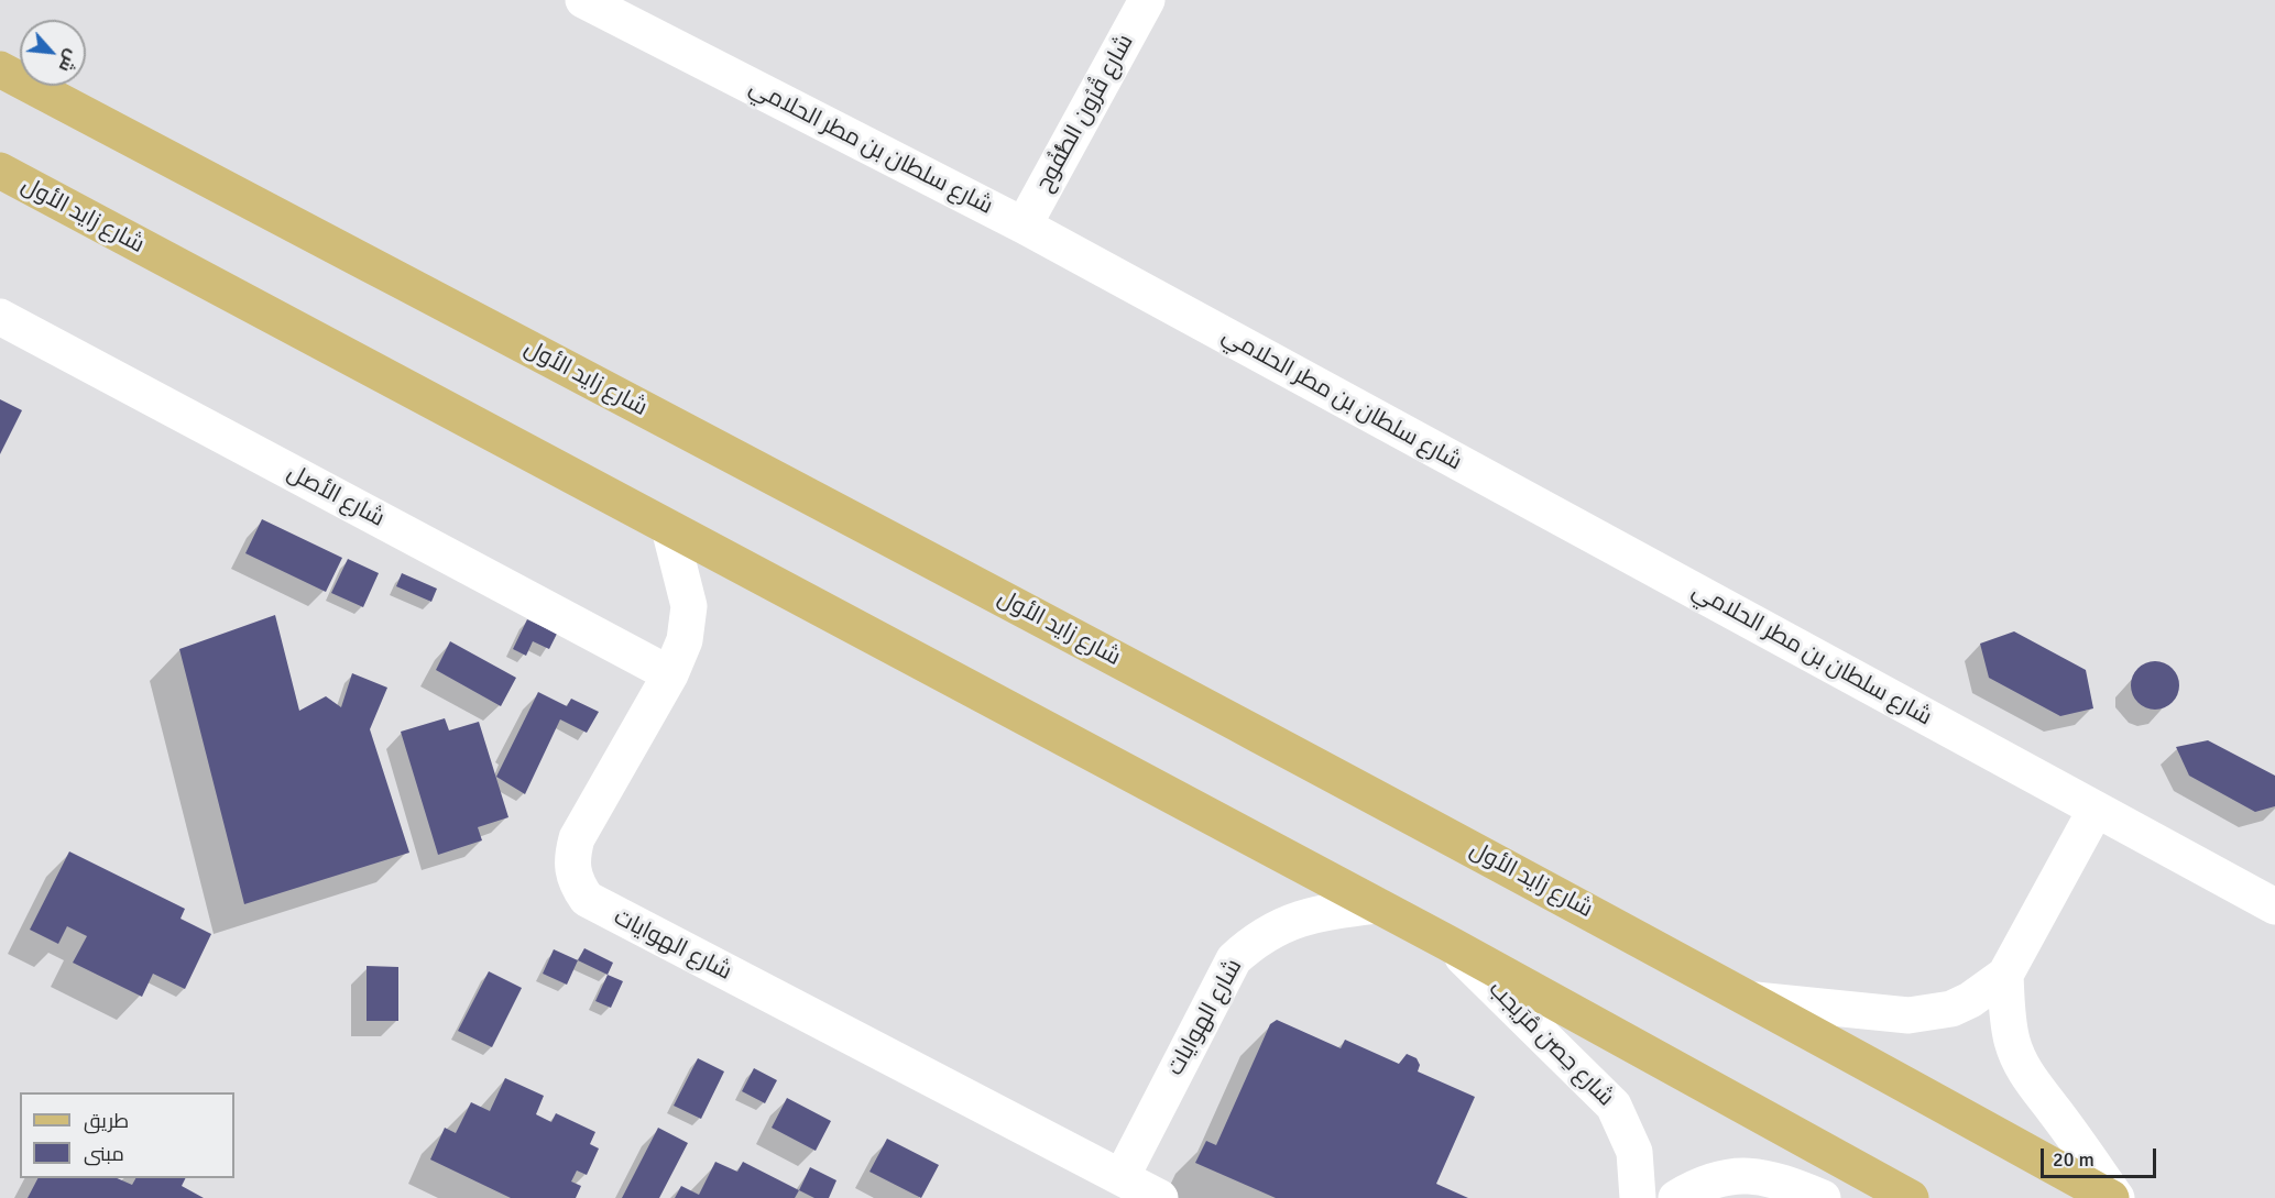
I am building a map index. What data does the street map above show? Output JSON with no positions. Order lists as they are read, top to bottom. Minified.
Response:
{"streets":{"main road":["شارع زايد الأول"],"street":["شارع قُرُون الطُّفُوح","شارع سلطان بن مطر الحلامي","شارع الأصل","شارع الهوايات","شارع حِصن مُرَيجب"]},"crossings":[["شارع قُرُون الطُّفُوح","شارع سلطان بن مطر الحلامي"],["شارع زايد الأول","شارع الهوايات"],["شارع زايد الأول","شارع حِصن مُرَيجب"],["شارع الأصل","شارع الهوايات"]],"legend":["طريق","مبنى"],"scale_bar":"20 m","north":"bottom right"}
